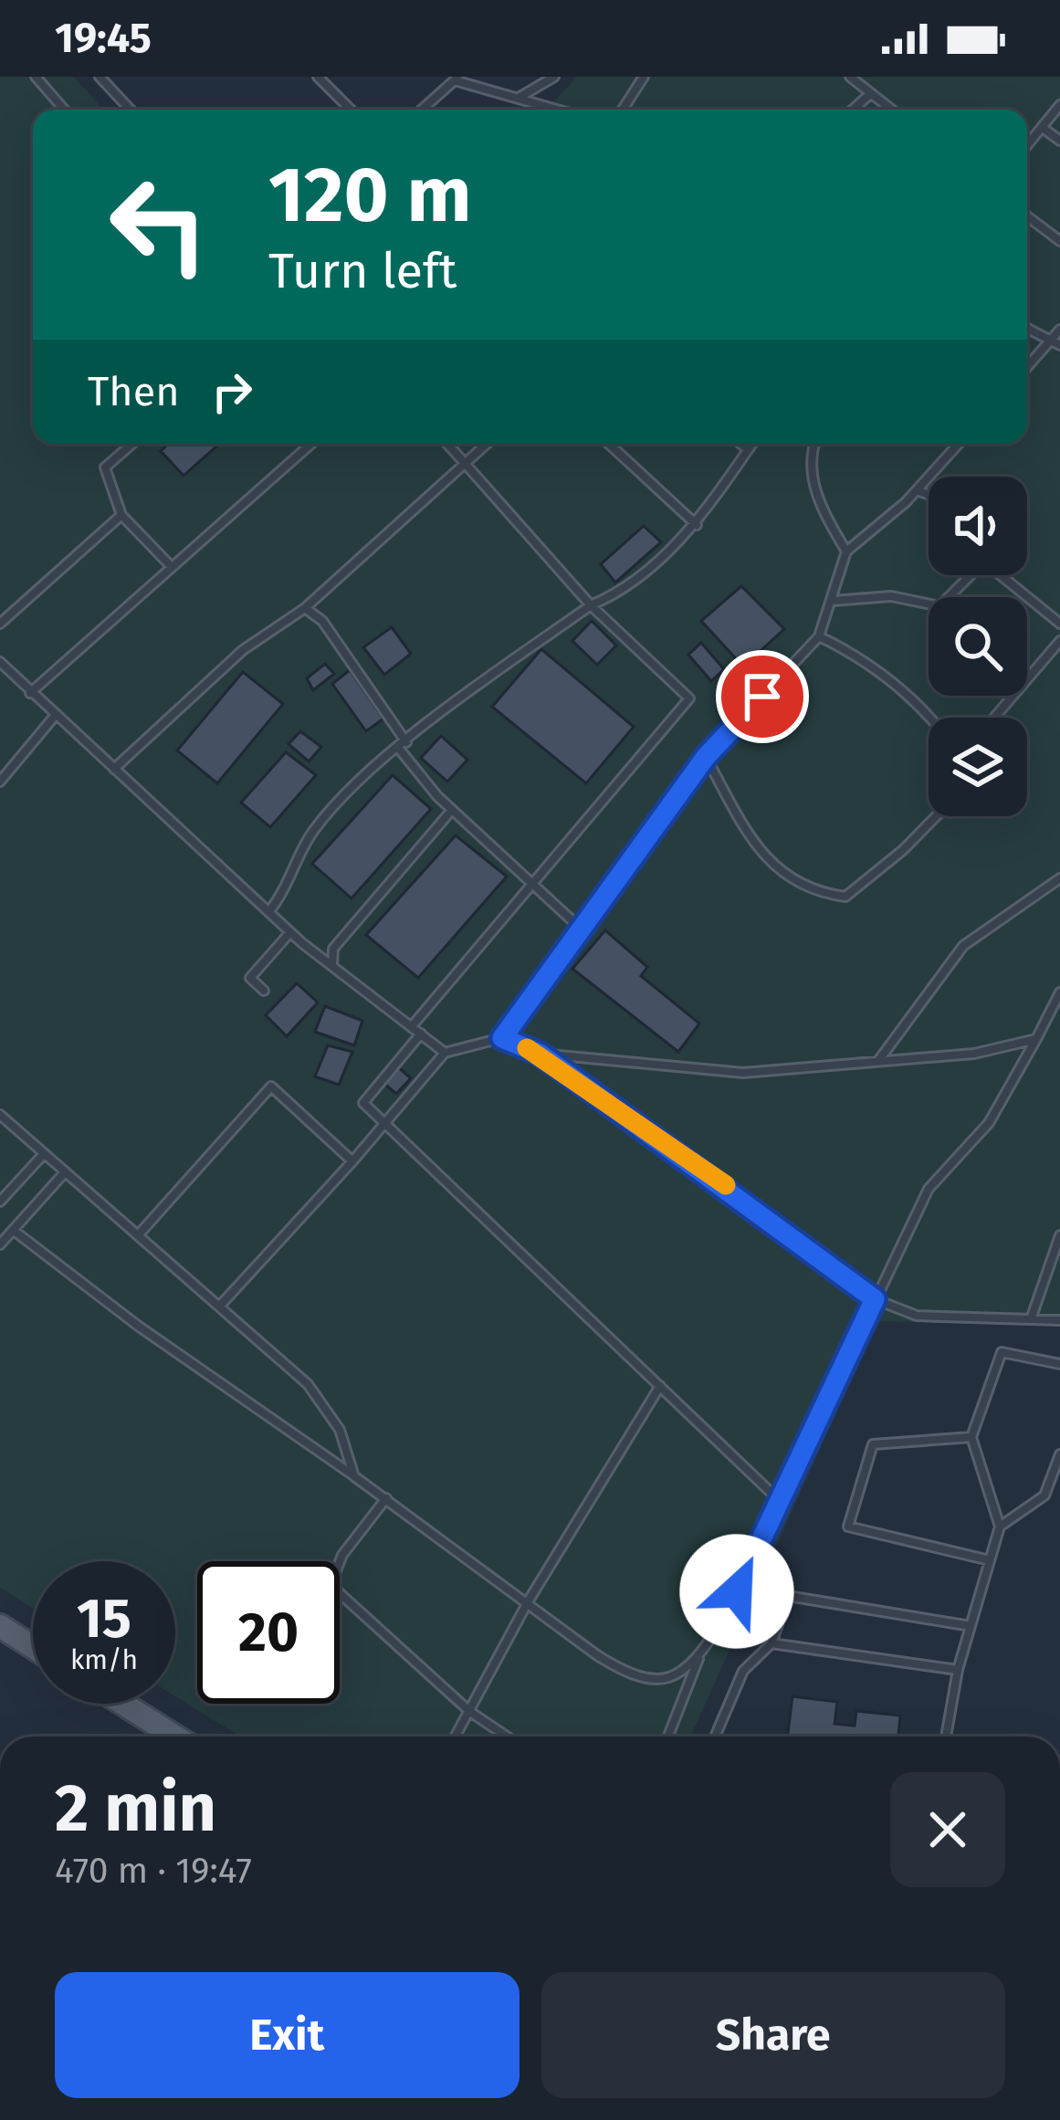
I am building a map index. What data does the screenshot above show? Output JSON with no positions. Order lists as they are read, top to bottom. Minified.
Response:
{"page":{"status":"19:45","turn":["120 m","Turn left"],"then":"Then","speed":"15 km/h","limit":"20","heading":["2 min","470 m · 19:47"],"buttons":["Exit","Share"]}}
